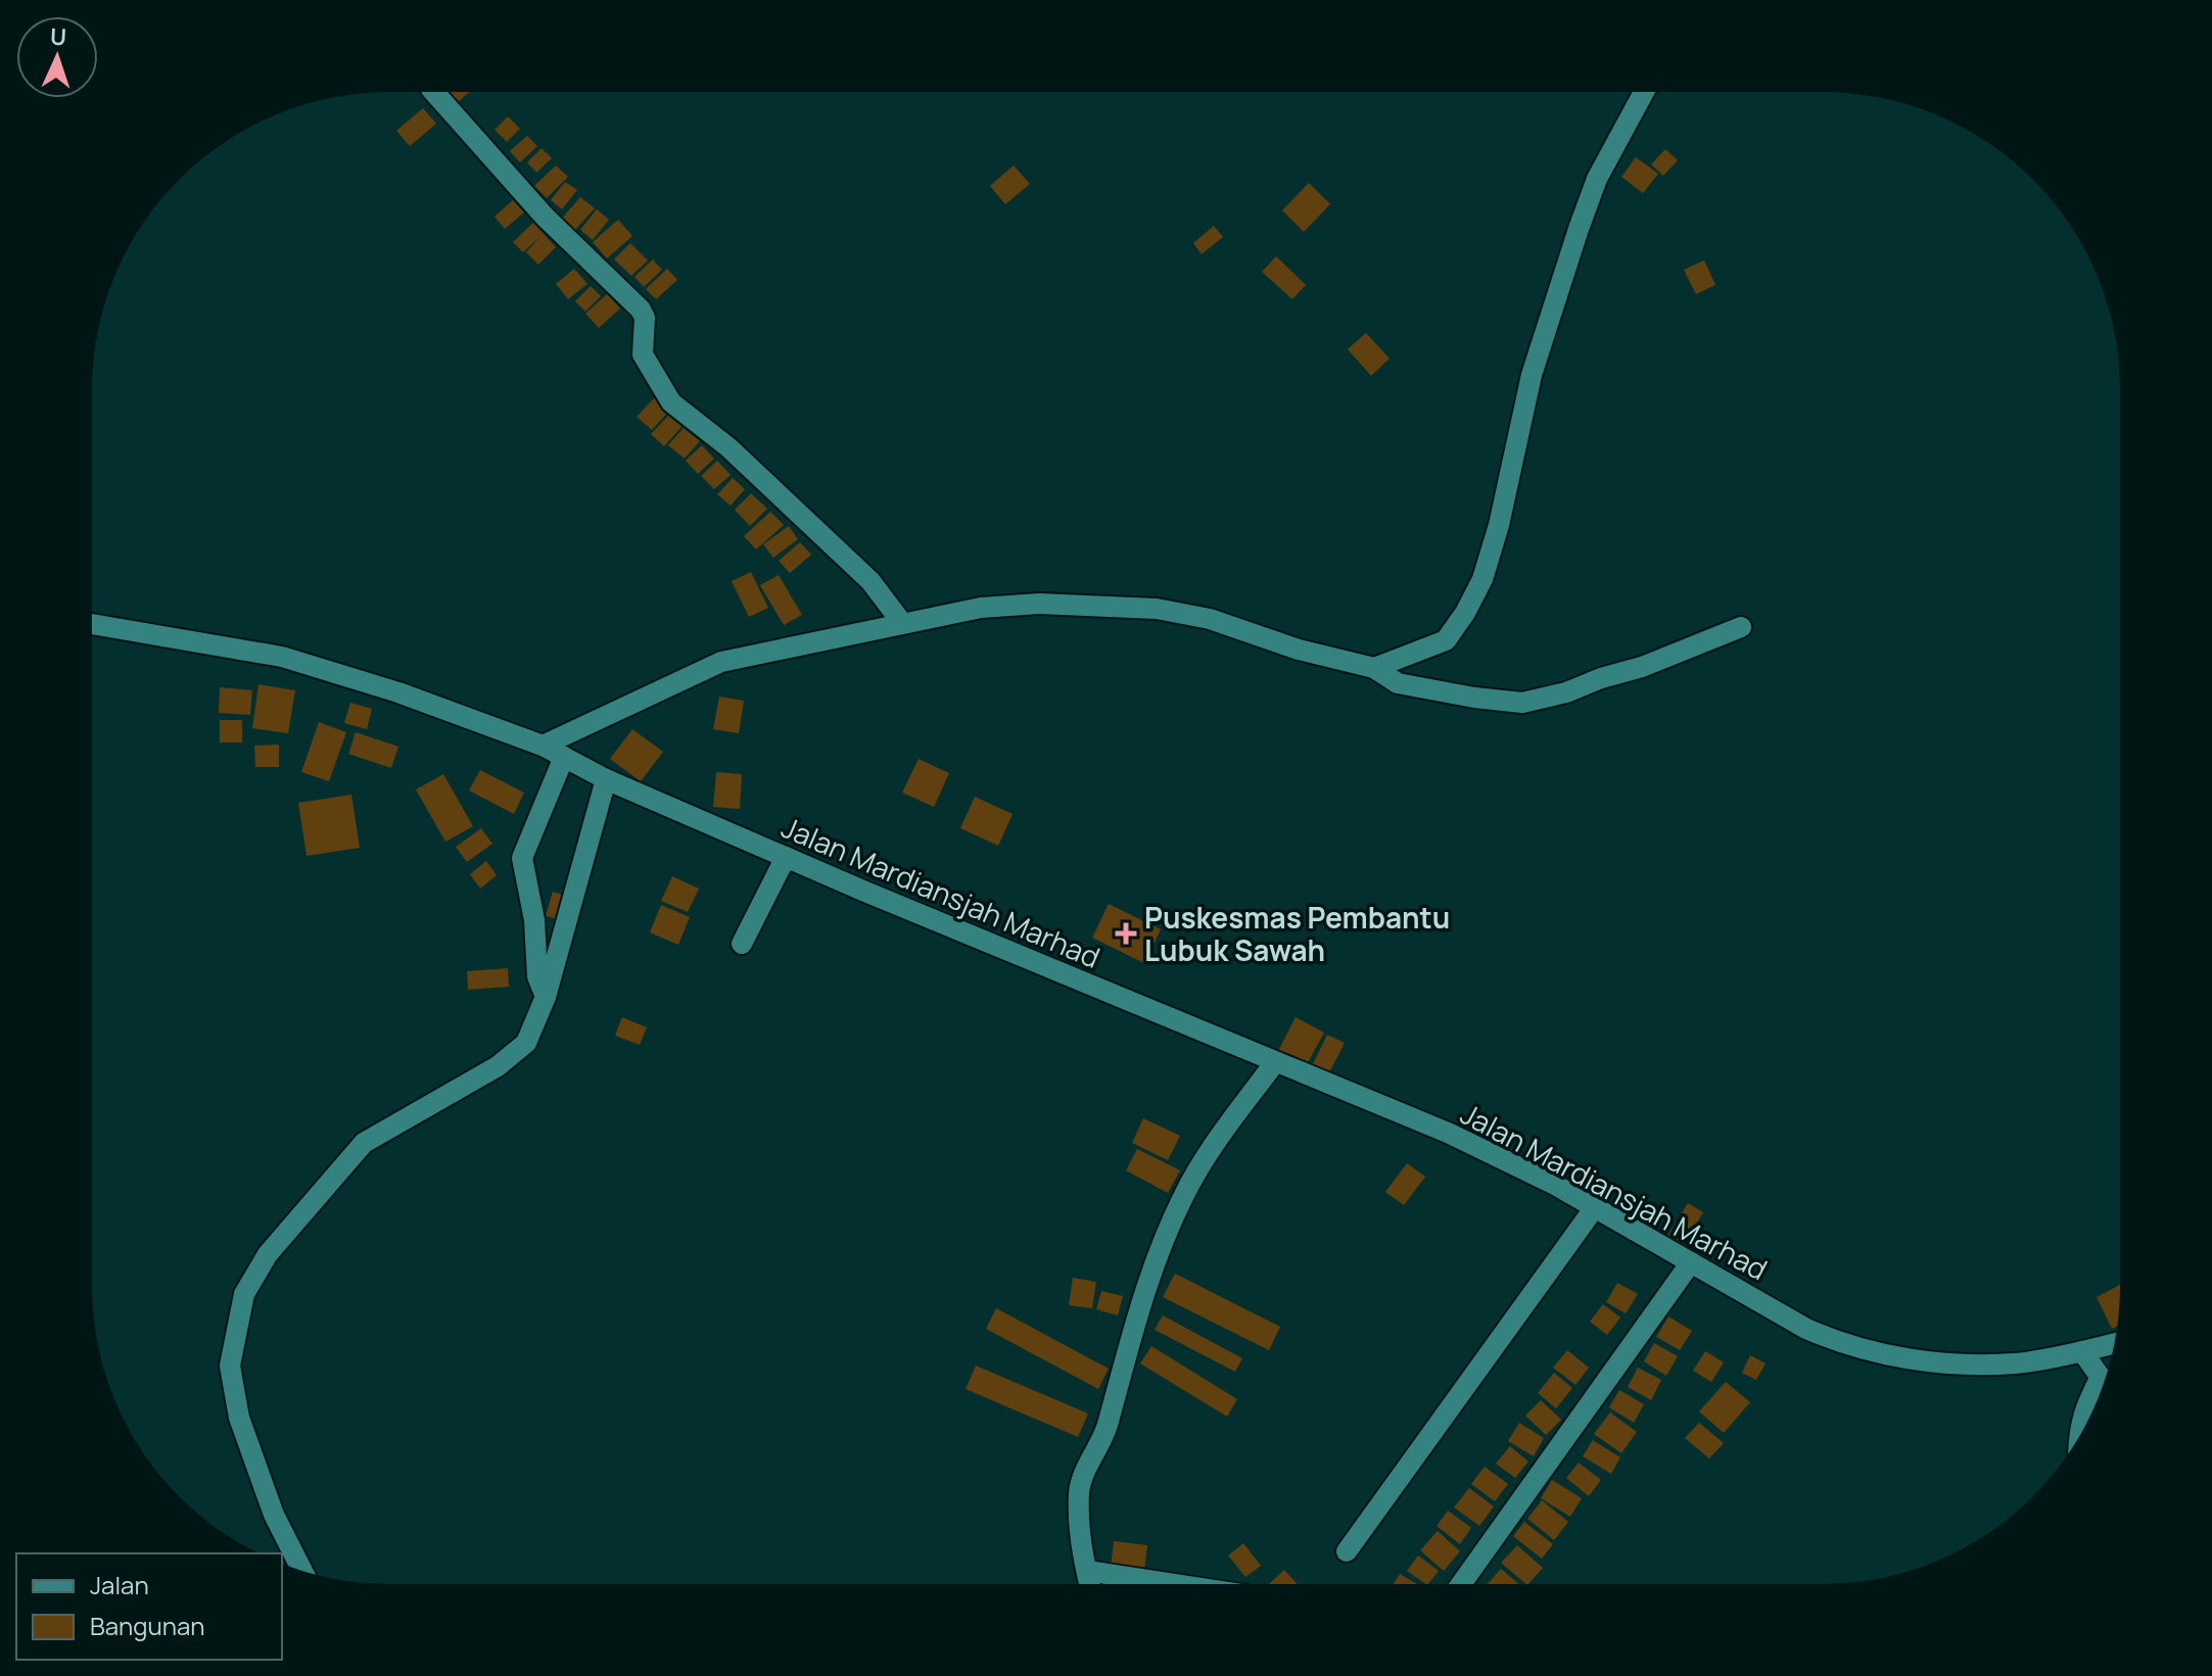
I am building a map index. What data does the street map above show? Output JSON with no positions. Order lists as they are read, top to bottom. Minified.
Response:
{"streets":{"street":["Jalan Mardiansjah Marhad"]},"places":{"health":["Puskesmas Pembantu Lubuk Sawah"]},"legend":["Jalan","Bangunan"],"north":"top"}
